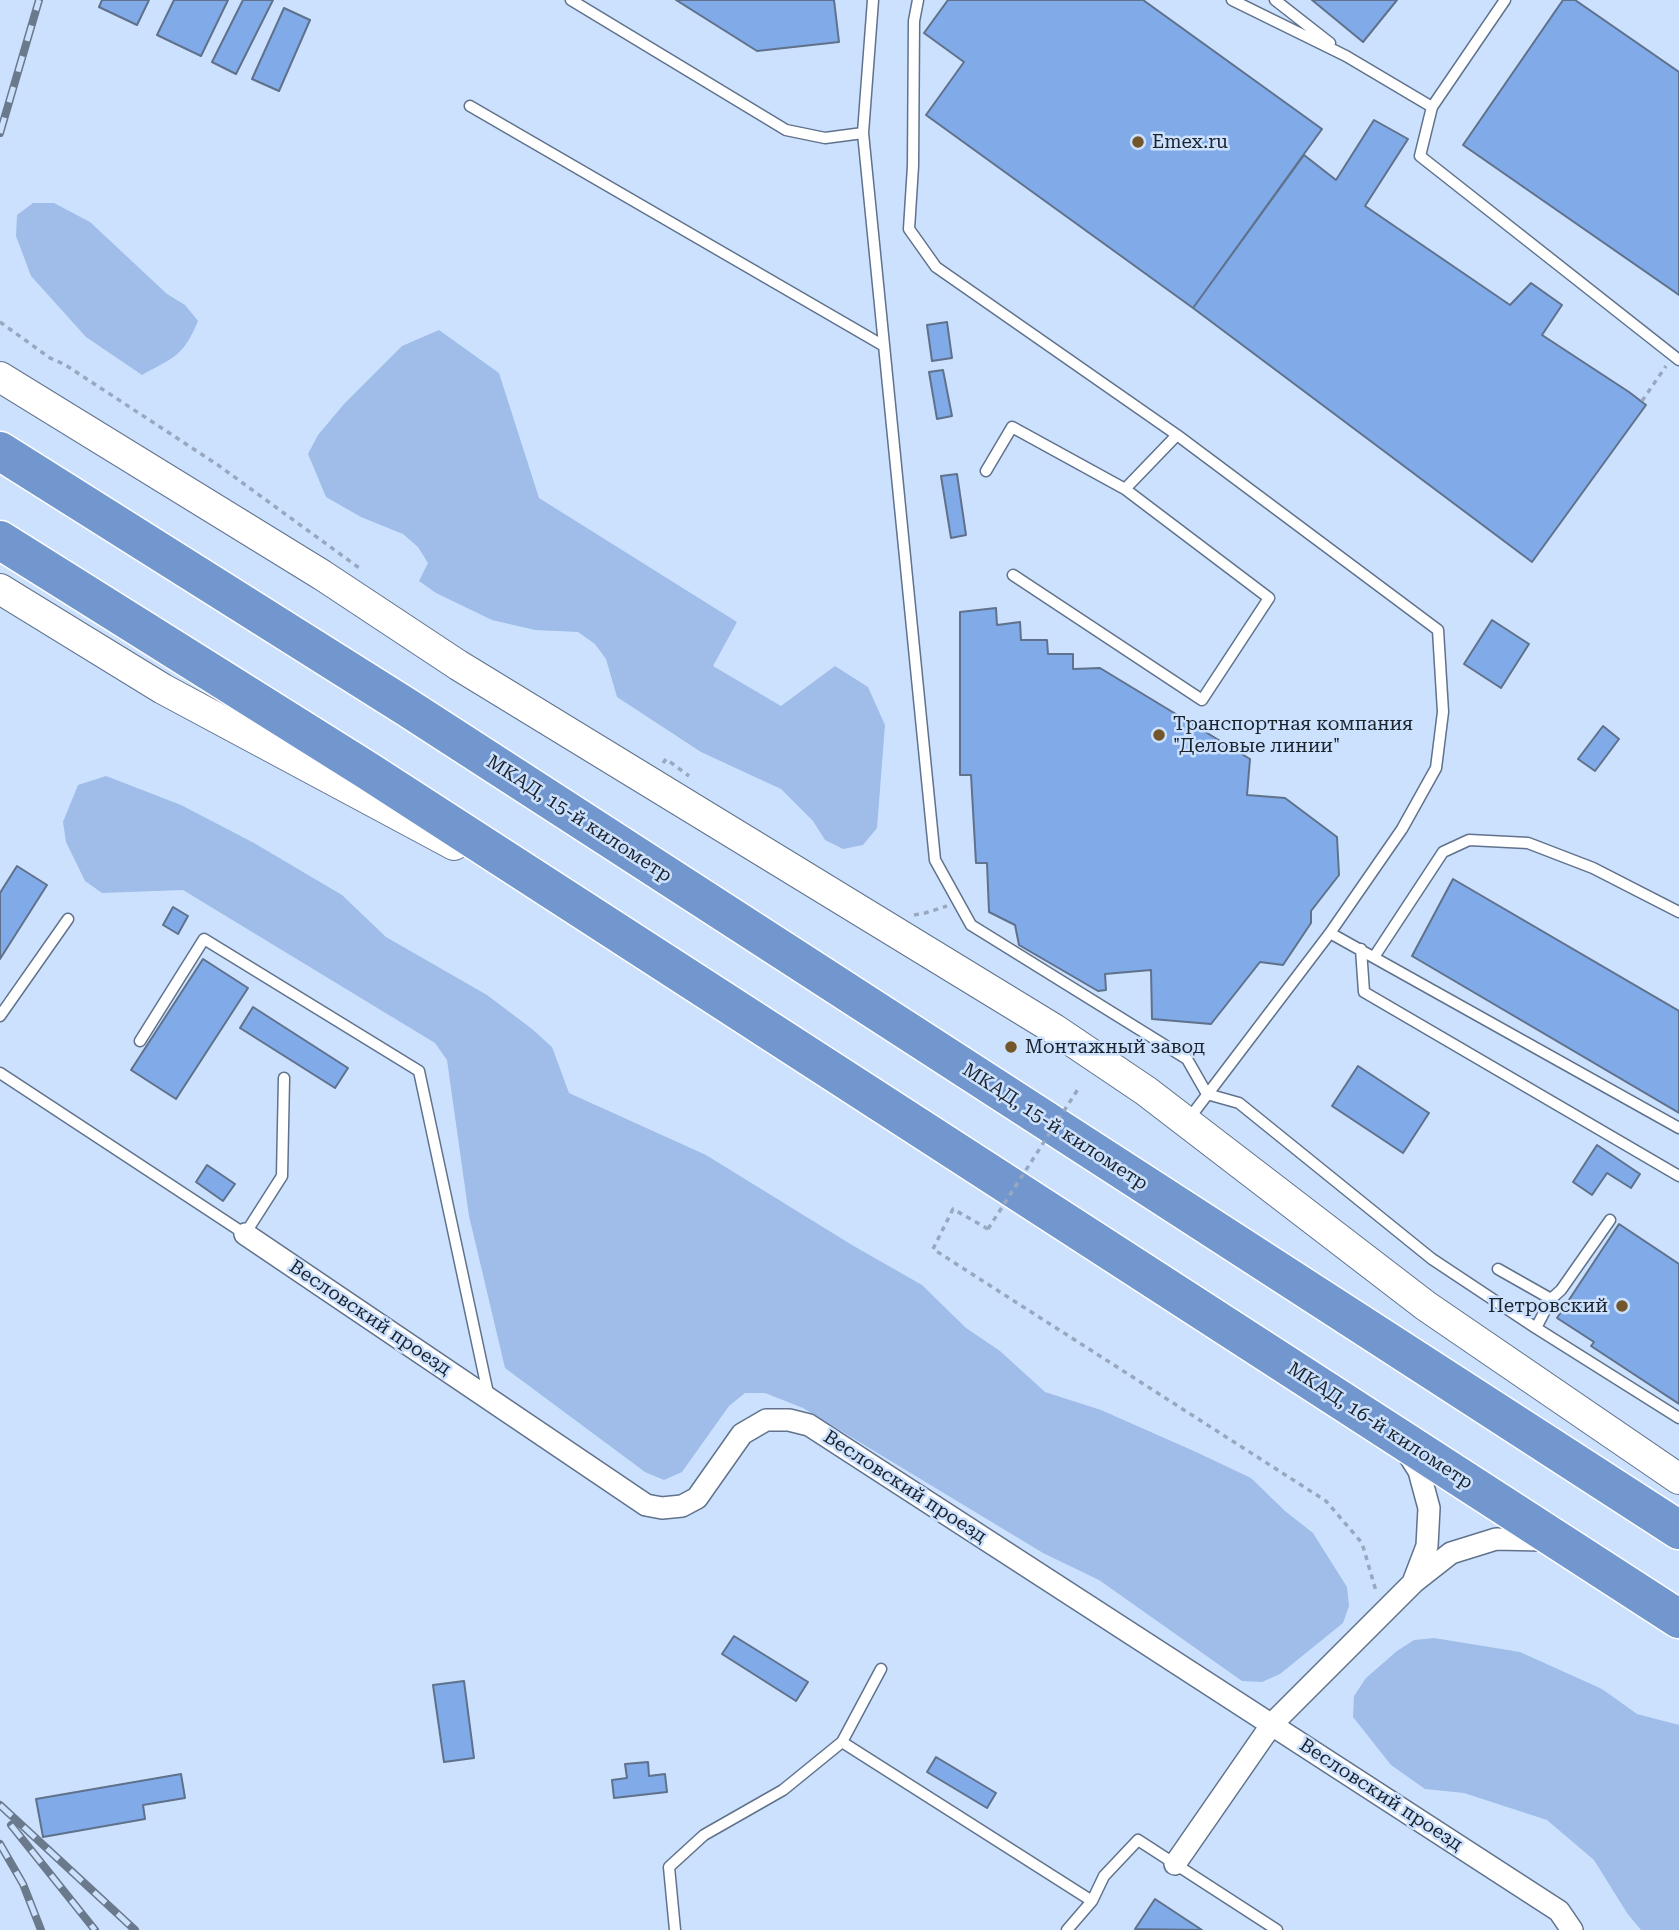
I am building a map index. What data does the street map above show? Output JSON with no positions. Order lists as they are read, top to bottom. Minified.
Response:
{"streets":{"highway":["МКАД, 15-й километр","МКАД, 16-й километр"],"street":["Весловский проезд"]},"places":["Emex.ru","Транспортная компания \"Деловые линии\"","Монтажный завод","Петровский"]}
